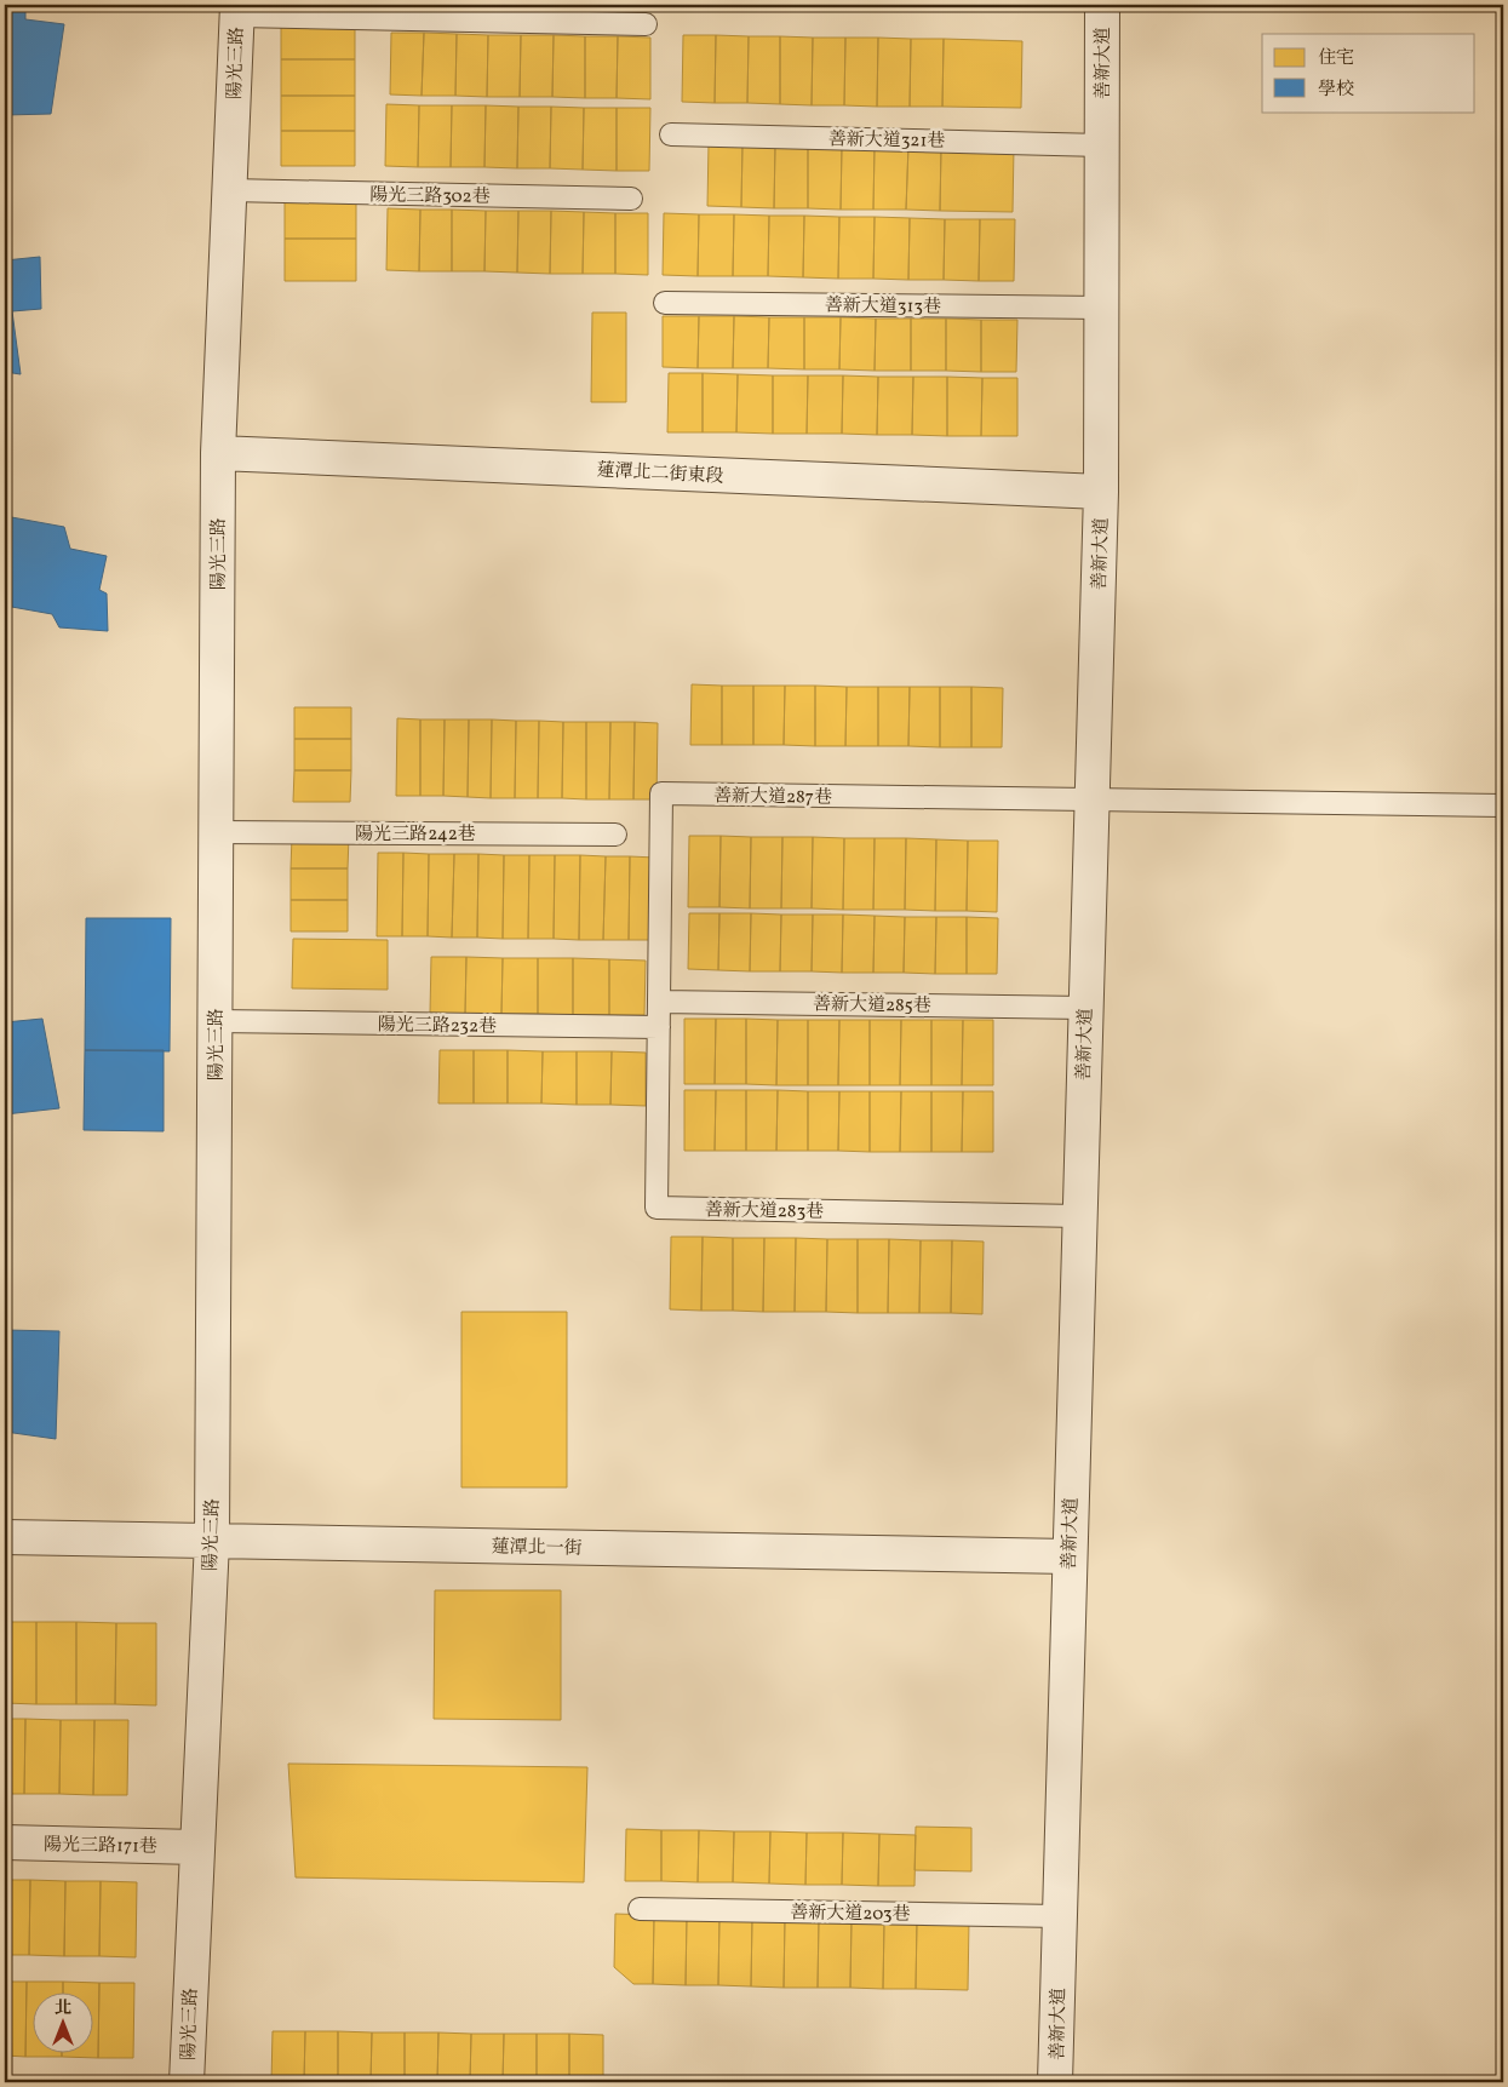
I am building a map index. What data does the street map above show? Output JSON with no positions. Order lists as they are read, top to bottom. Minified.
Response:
{"streets":{"street":["陽光三路","善新大道","蓮潭北二街東段","蓮潭北一街","陽光三路171巷"],"lane":["善新大道321巷","陽光三路302巷","善新大道313巷","善新大道287巷","陽光三路242巷","善新大道285巷","陽光三路232巷","善新大道283巷","善新大道203巷"]},"crossings":[["陽光三路","陽光三路302巷"],["陽光三路","蓮潭北二街東段"],["陽光三路","陽光三路242巷"],["陽光三路","陽光三路232巷"],["陽光三路","蓮潭北一街"],["陽光三路","陽光三路171巷"],["善新大道","善新大道321巷"],["善新大道","善新大道313巷"],["善新大道","蓮潭北二街東段"],["善新大道","善新大道287巷"],["善新大道","善新大道285巷"],["善新大道","善新大道283巷"],["善新大道","蓮潭北一街"],["善新大道","善新大道203巷"],["善新大道287巷","善新大道285巷"],["善新大道287巷","善新大道283巷"],["善新大道285巷","善新大道283巷"],["陽光三路232巷","善新大道283巷"]],"legend":["住宅","學校"],"north":"top"}
